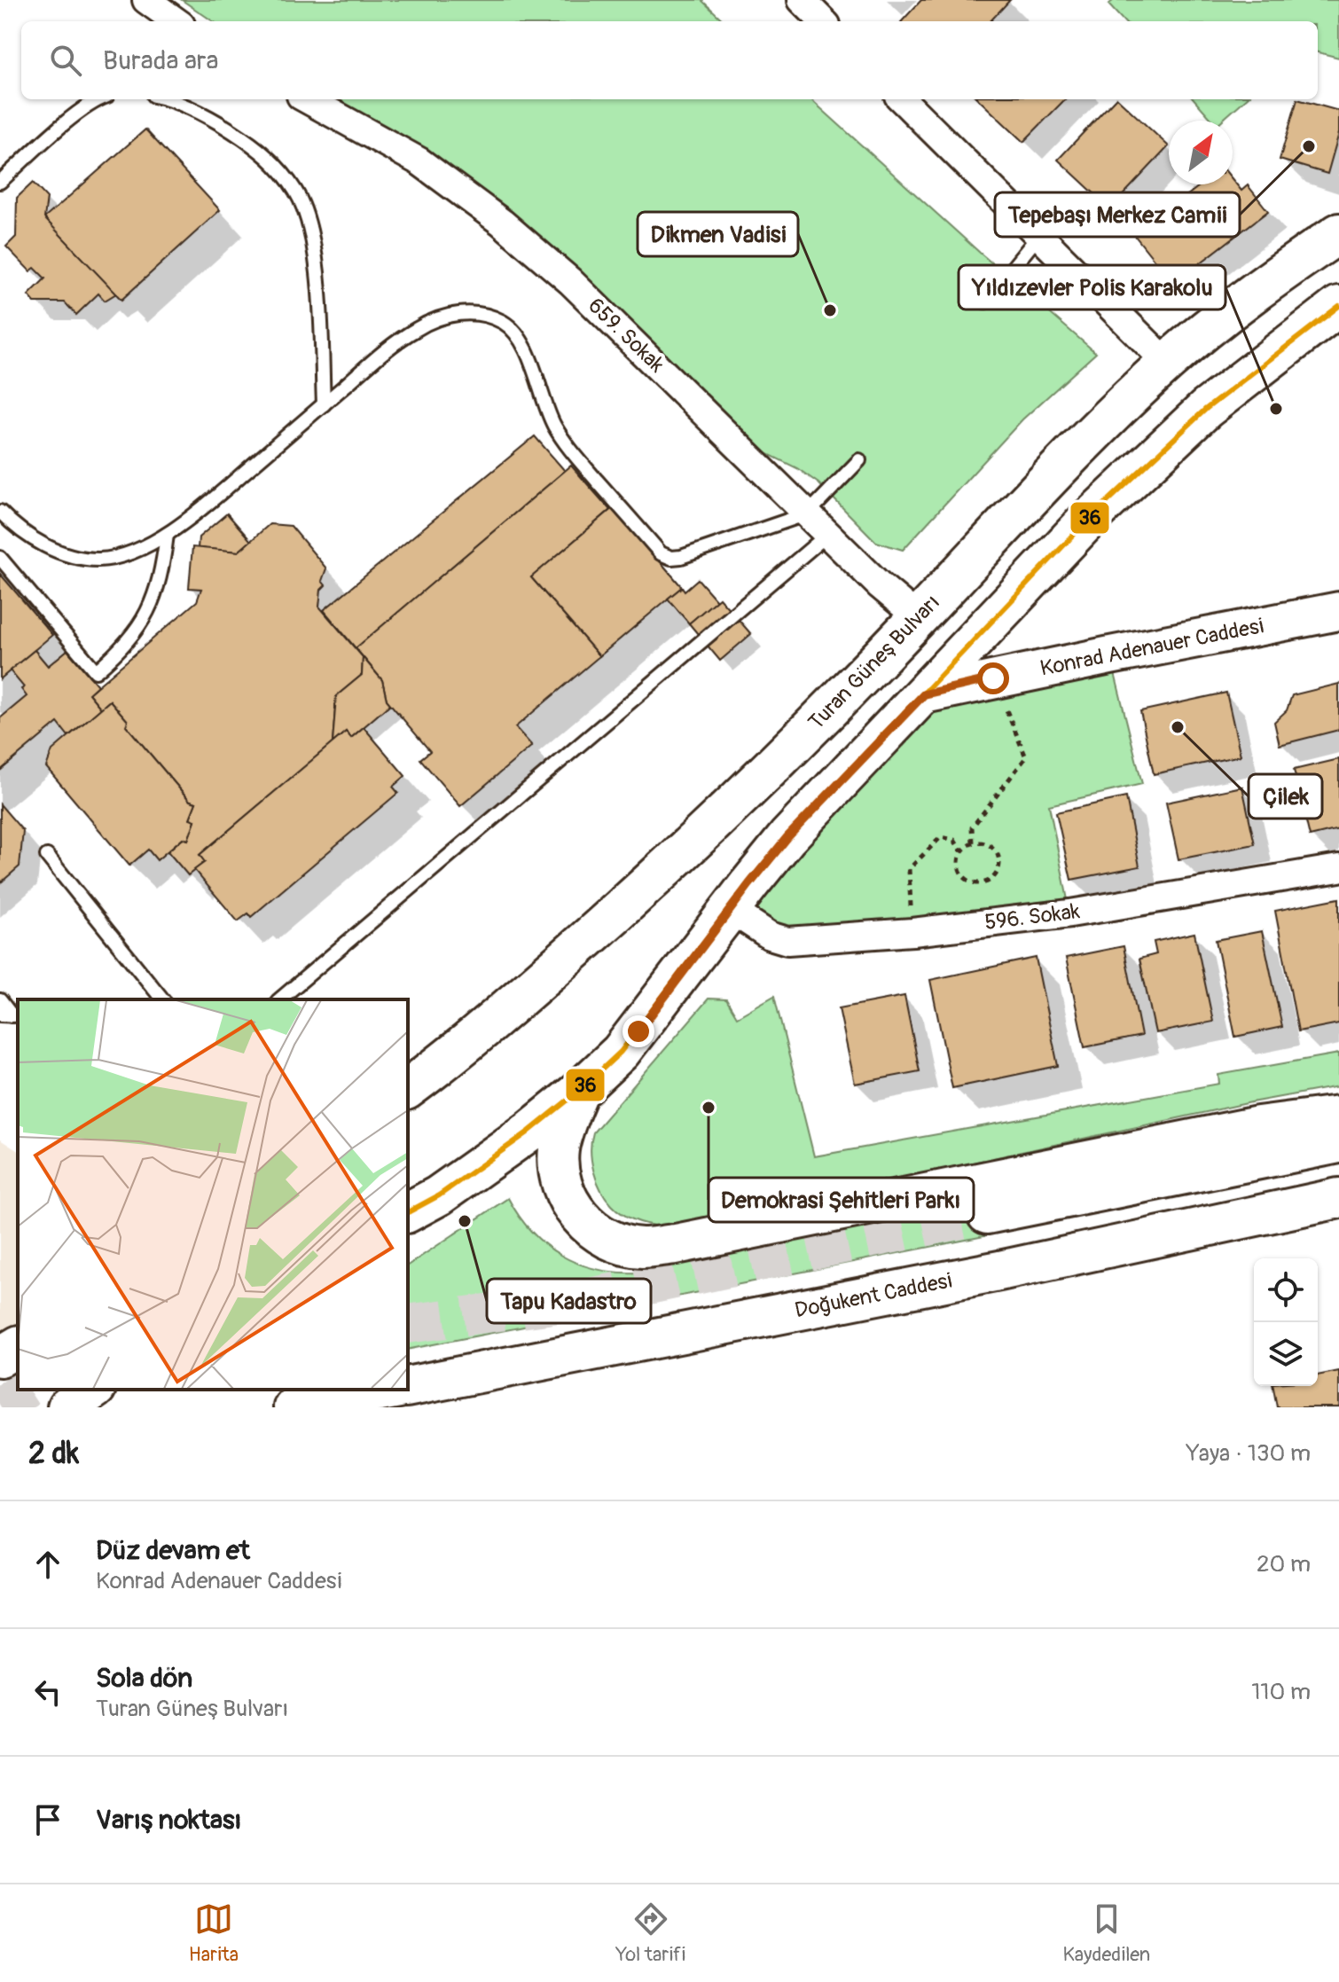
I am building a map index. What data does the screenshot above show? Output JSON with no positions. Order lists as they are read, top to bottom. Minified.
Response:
{"streets":{"main road":["Konrad Adenauer Caddesi","Turan Güneş Bulvarı","Doğukent Caddesi"],"street":["659. Sokak","596. Sokak"]},"crossings":[["659. Sokak","Turan Güneş Bulvarı"]],"places":["Tepebaşı Merkez Camii","Dikmen Vadisi","Yıldızevler Polis Karakolu","Çilek","Demokrasi Şehitleri Parkı","Tapu Kadastro"],"lines":["transit line 36"],"north":"top right","page":{"search":"Burada ara","heading":["2 dk","Yaya · 130 m"],"list":[["Düz devam et","Konrad Adenauer Caddesi","20 m"],["Sola dön","Turan Güneş Bulvarı","110 m"],"Varış noktası"],"nav":["Harita","Yol tarifi","Kaydedilen"]}}
